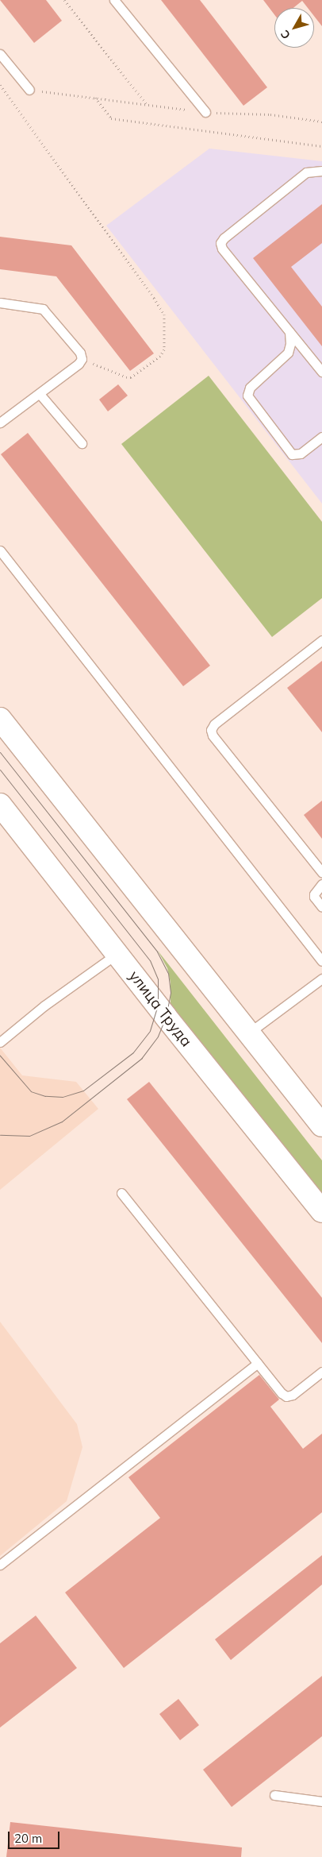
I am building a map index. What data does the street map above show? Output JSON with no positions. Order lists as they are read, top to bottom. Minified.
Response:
{"streets":{"main road":["улица Труда"]},"scale_bar":"20 m","north":"bottom left"}
